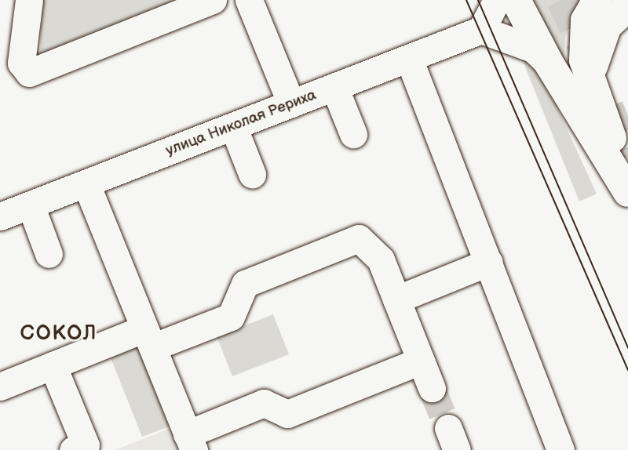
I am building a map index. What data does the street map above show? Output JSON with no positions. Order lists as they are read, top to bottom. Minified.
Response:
{"streets":{"street":["улица Николая Рериха"]},"districts":["СОКОЛ"]}
